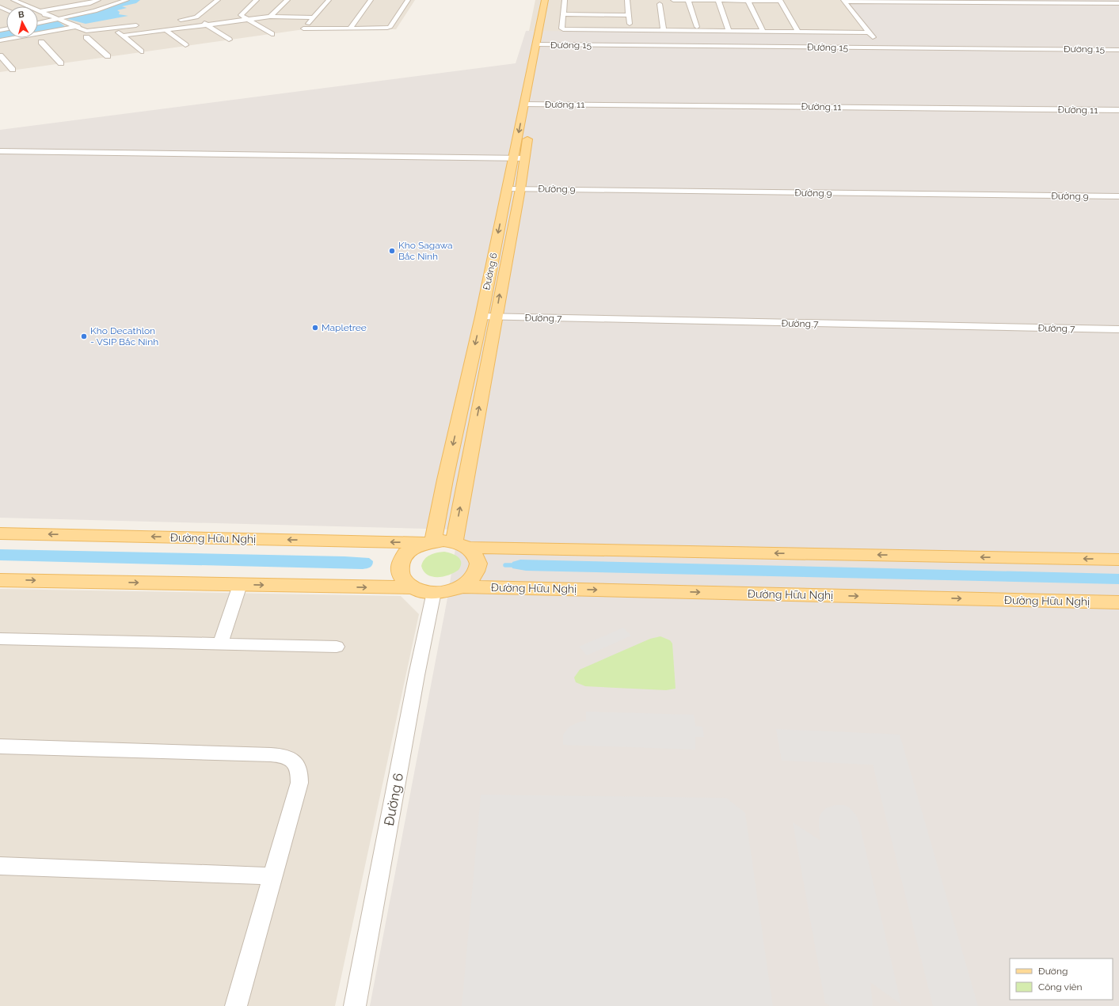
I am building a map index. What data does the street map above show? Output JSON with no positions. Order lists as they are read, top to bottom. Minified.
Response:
{"streets":{"main road":["Đường 6","Đường Hữu Nghị"],"street":["Đường 15","Đường 11","Đường 9","Đường 7"]},"crossings":[["Đường 15","Đường 6"],["Đường 11","Đường 6"],["Đường 9","Đường 6"],["Đường 6","Đường 7"],["Đường 6","Đường Hữu Nghị"]],"places":["Kho Sagawa Bắc Ninh","Mapletree","Kho Decathlon - VSIP Bắc Ninh"],"legend":["Đường","Công viên"],"north":"top"}
